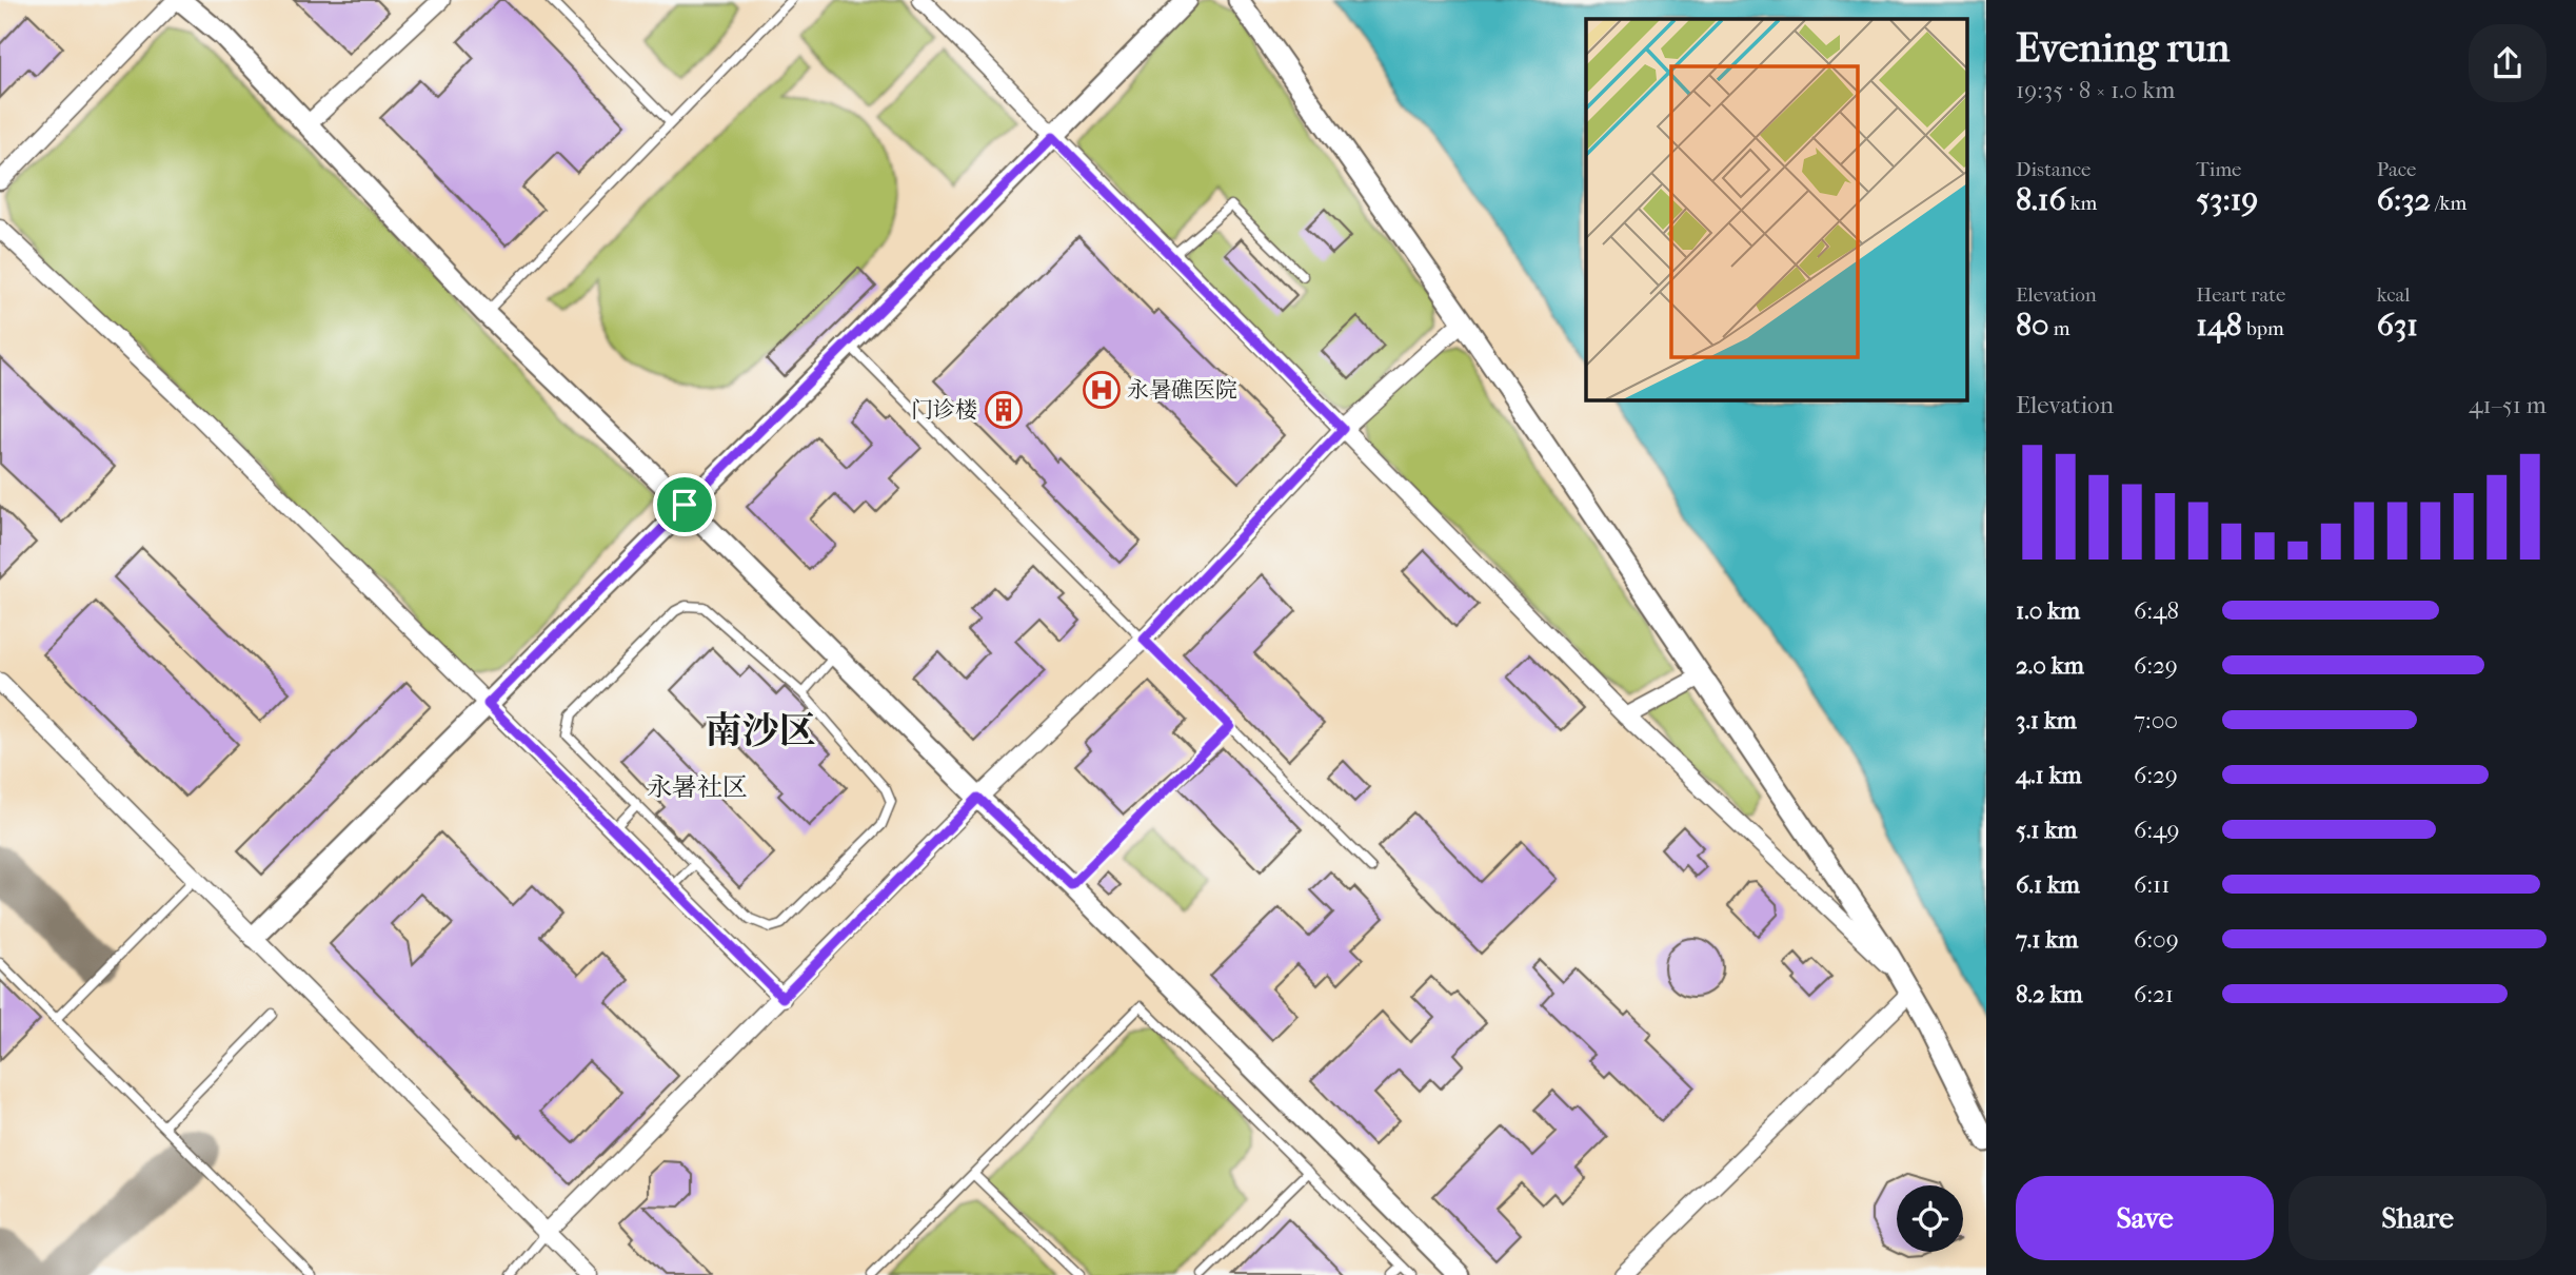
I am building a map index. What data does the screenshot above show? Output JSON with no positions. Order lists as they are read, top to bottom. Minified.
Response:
{"districts":["南沙区","永暑社区"],"places":{"hospital":["永暑礁医院"],"building":["门诊楼"]},"page":{"heading":["Evening run","19:35 · 8 × 1.0 km"],"stats":[["Distance","8.16 km"],["Time","53:19"],["Pace","6:32 /km"],["Elevation","80 m"],["Heart rate","148 bpm"],["kcal","631"]],"chart":["Elevation","41–51 m"],"list":[{"name":"1.0 km","note":"6:48"},{"name":"2.0 km","note":"6:29"},{"name":"3.1 km","note":"7:00"},{"name":"4.1 km","note":"6:29"},{"name":"5.1 km","note":"6:49"},{"name":"6.1 km","note":"6:11"},{"name":"7.1 km","note":"6:09"},{"name":"8.2 km","note":"6:21"}],"buttons":["Save","Share"]}}
